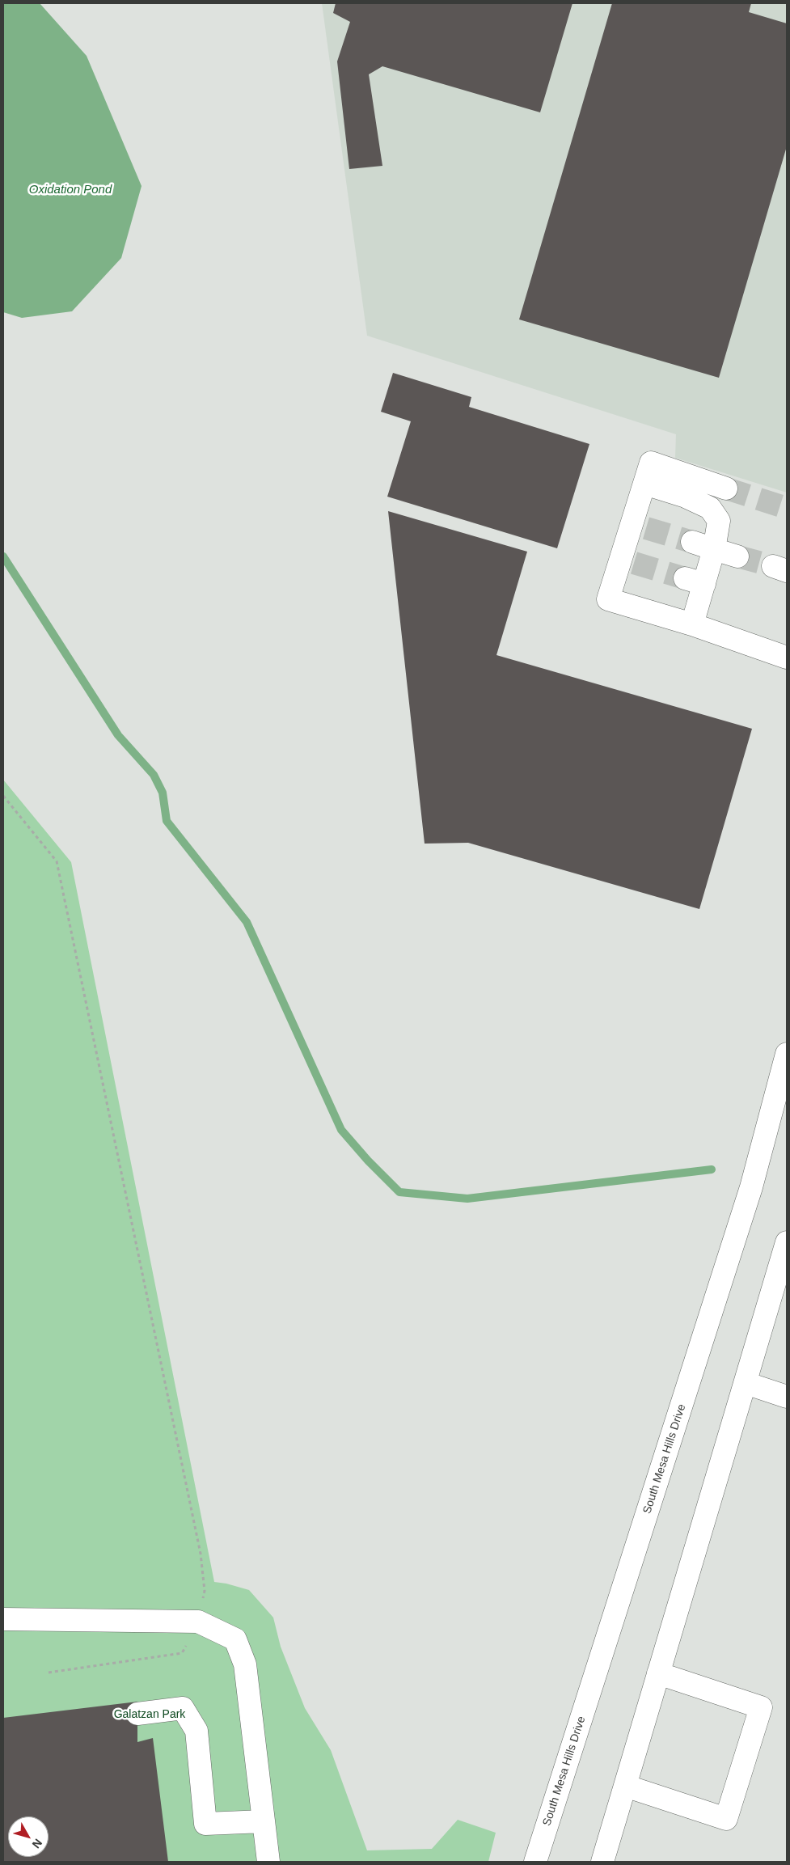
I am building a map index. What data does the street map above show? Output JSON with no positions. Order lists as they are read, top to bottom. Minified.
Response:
{"streets":{"street":["South Mesa Hills Drive"]},"water":["Oxidation Pond"],"parks":["Galatzan Park"],"north":"bottom right"}
